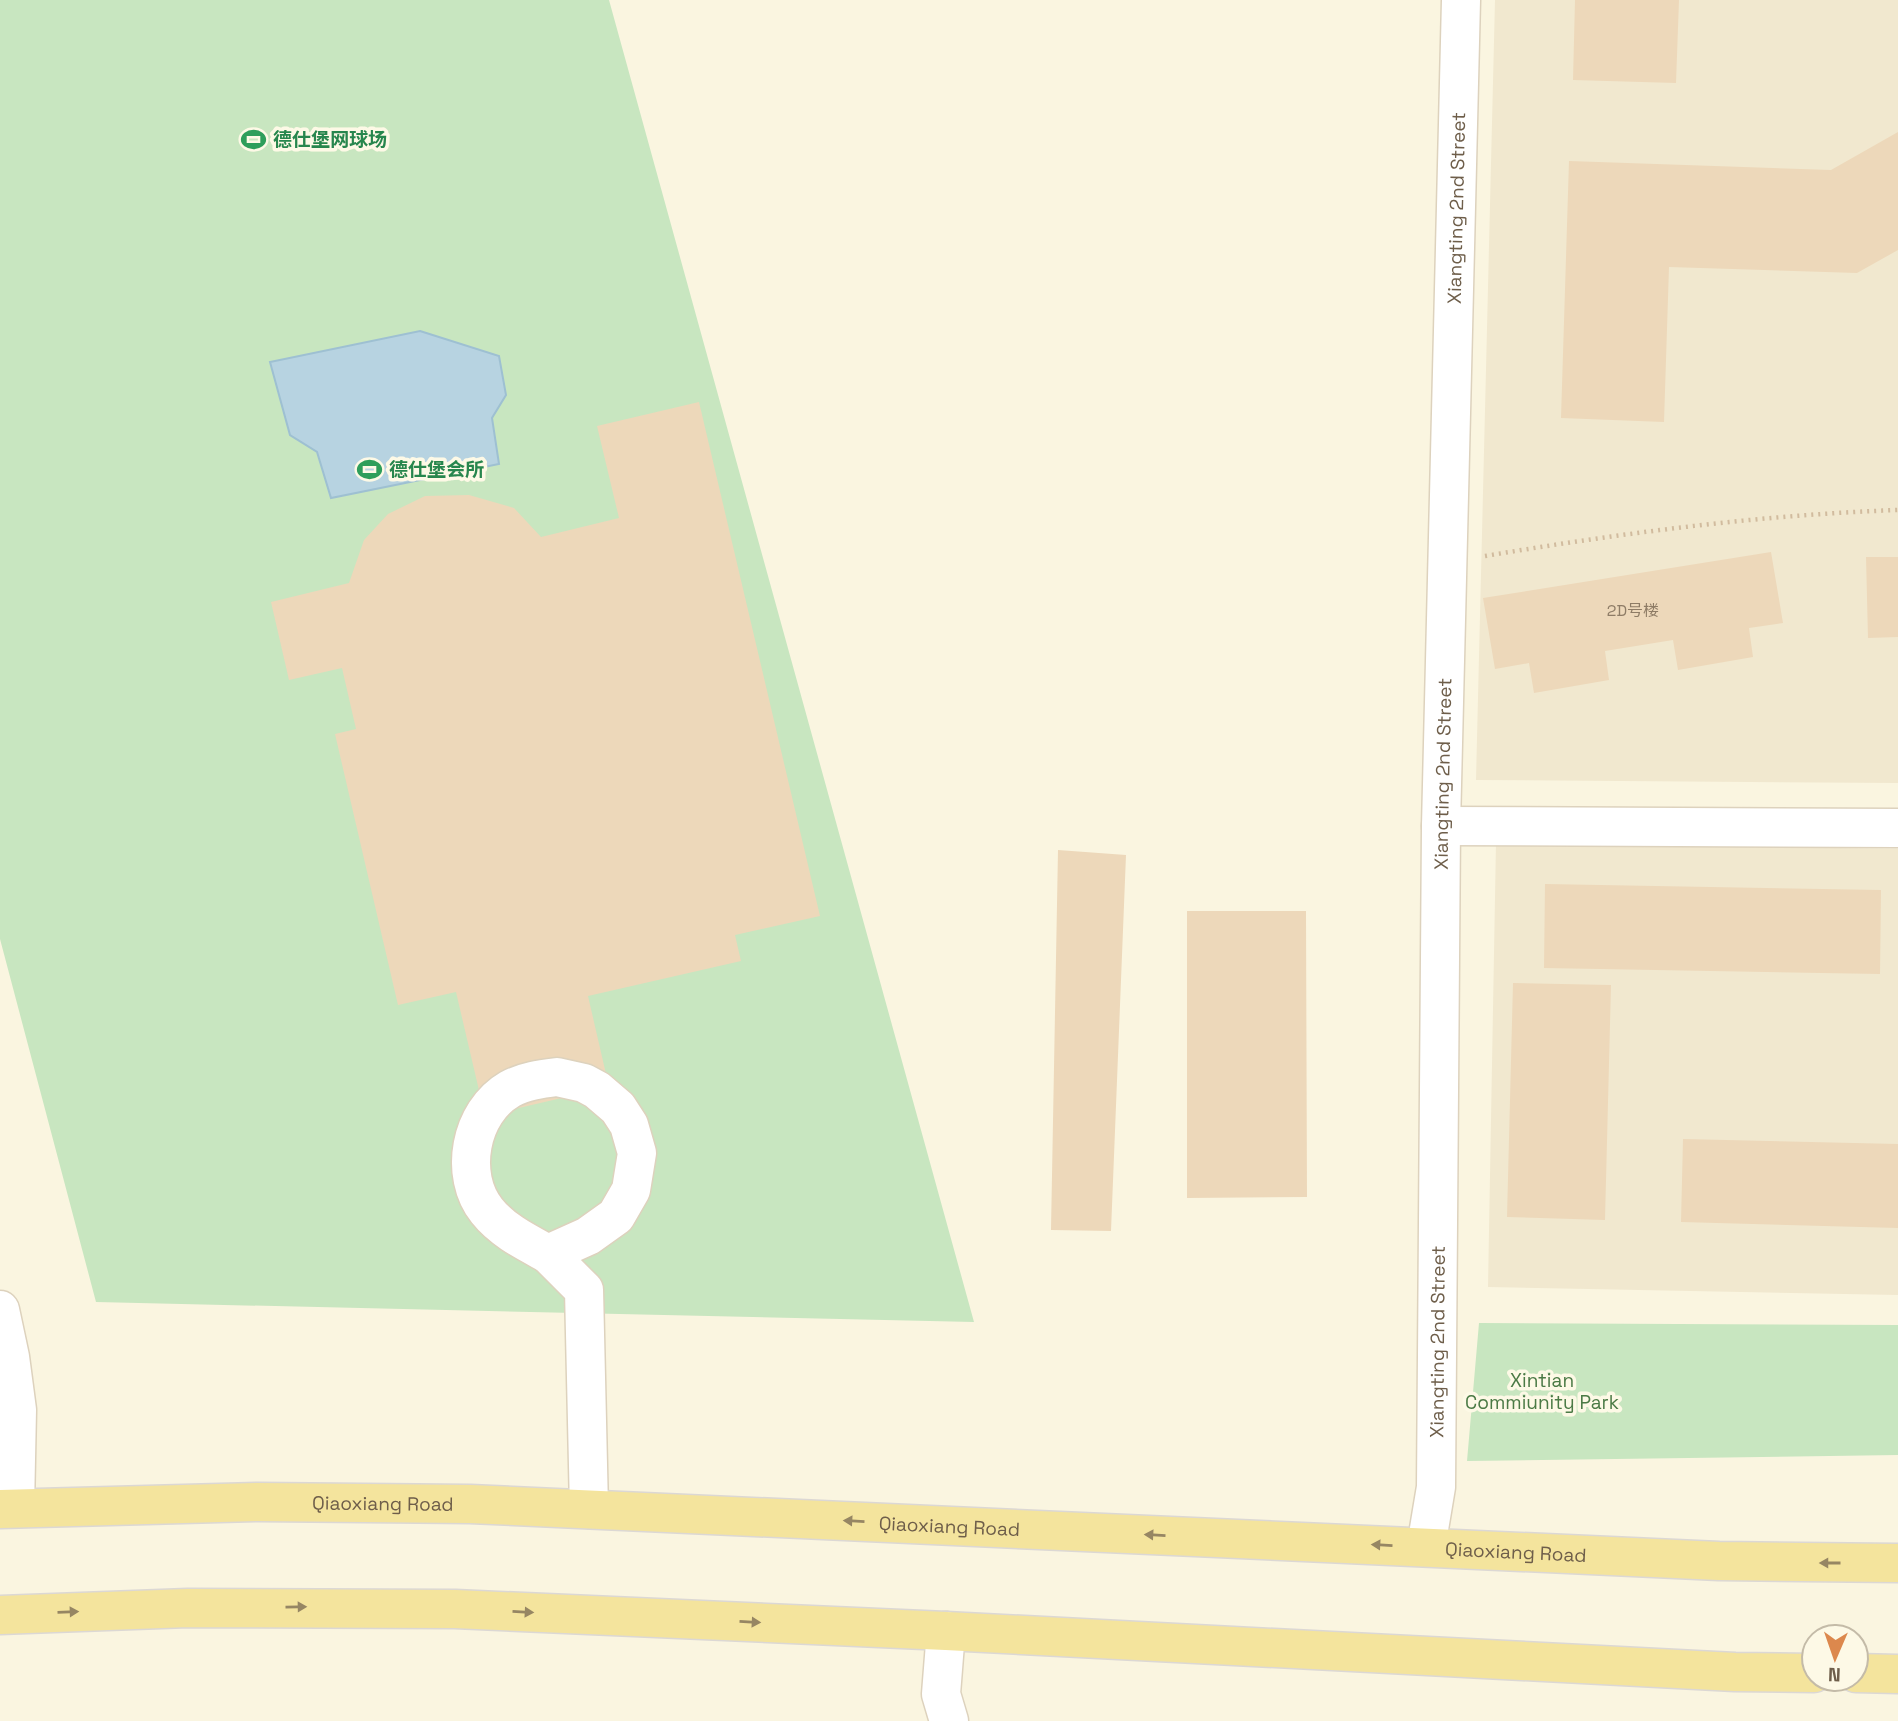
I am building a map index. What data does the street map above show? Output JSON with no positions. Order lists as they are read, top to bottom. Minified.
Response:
{"streets":{"main road":["Qiaoxiang Road"],"street":["Xiangting 2nd Street"]},"crossings":[["Xiangting 2nd Street","Qiaoxiang Road"]],"parks":["Xintian Commiunity Park"],"places":{"sports":["德仕堡网球场","德仕堡会所"]},"house_numbers":["2D号楼"],"north":"bottom"}
